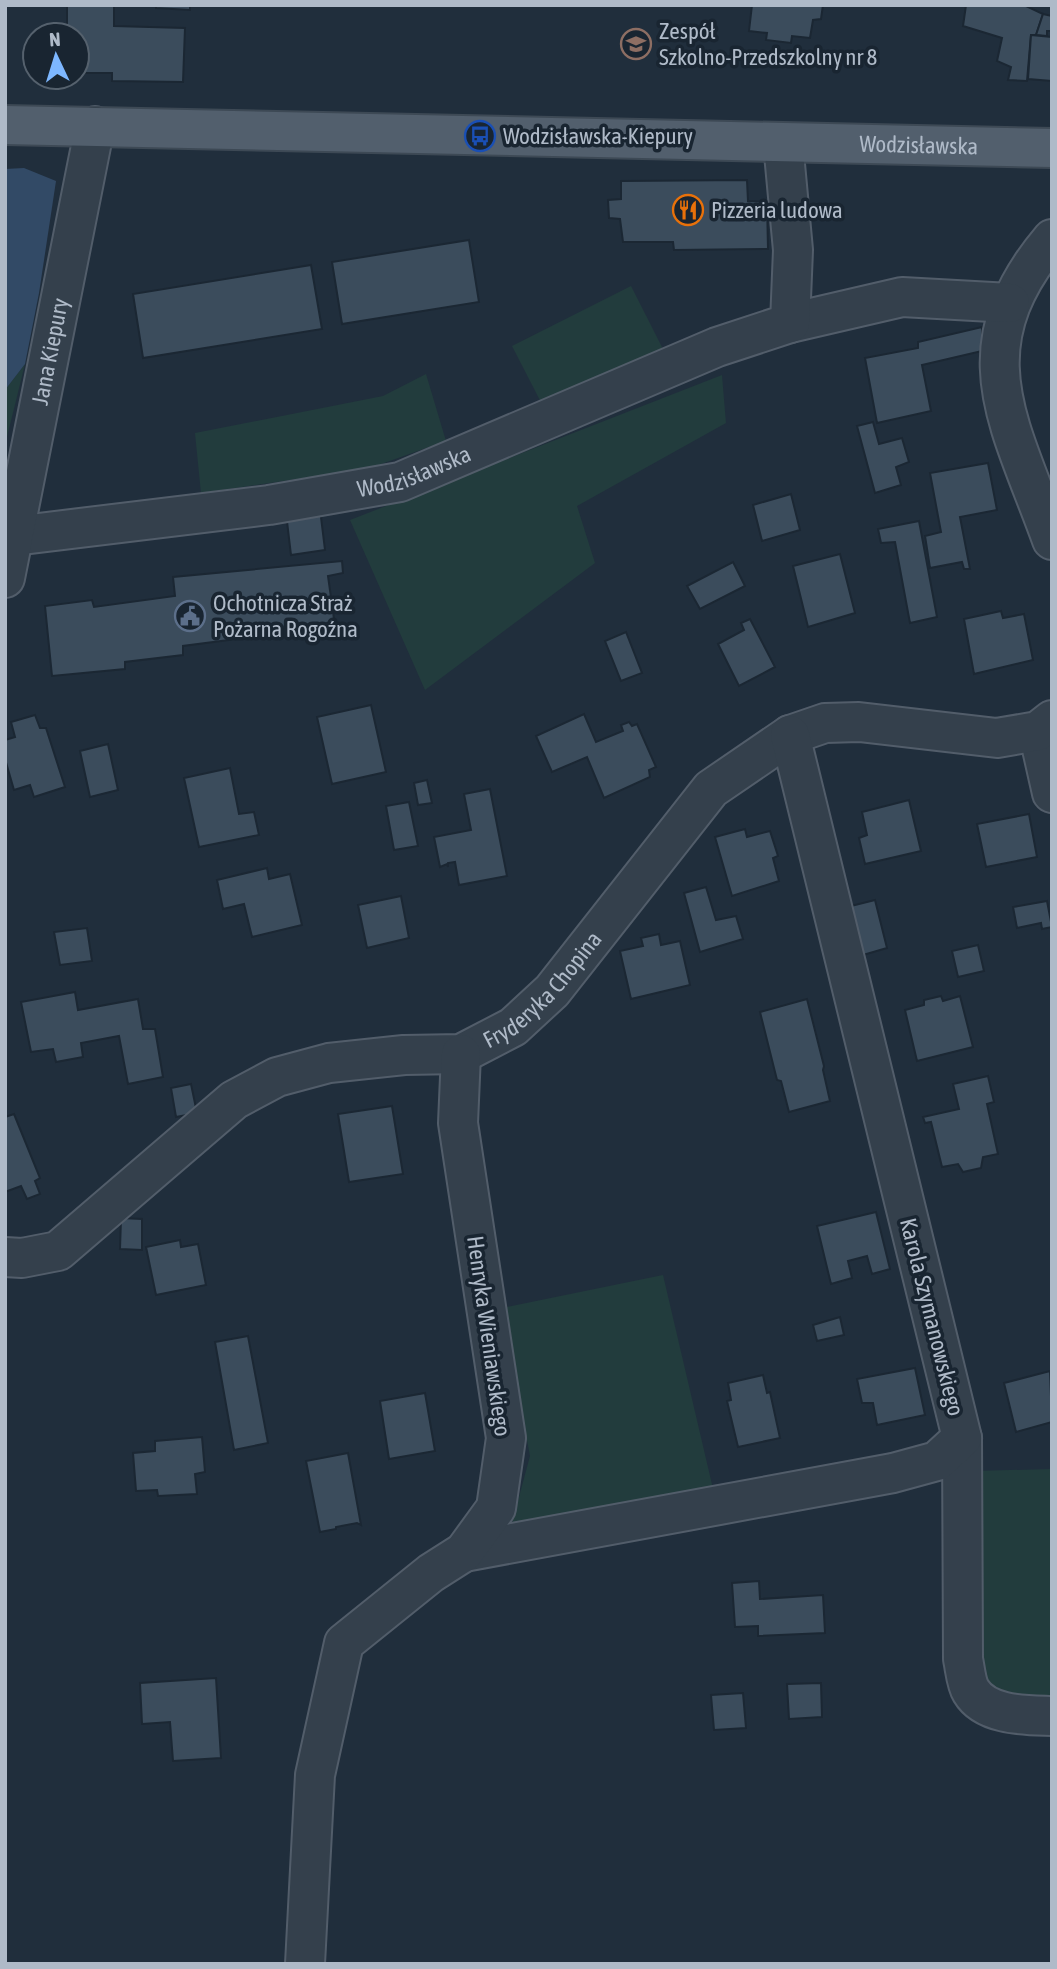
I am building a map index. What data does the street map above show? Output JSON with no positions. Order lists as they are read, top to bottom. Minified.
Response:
{"streets":{"main road":["Wodzisławska"],"street":["Jana Kiepury","Fryderyka Chopina","Karola Szymanowskiego","Henryka Wieniawskiego"]},"crossings":[["Wodzisławska","Jana Kiepury"],["Fryderyka Chopina","Karola Szymanowskiego"],["Fryderyka Chopina","Henryka Wieniawskiego"],["Karola Szymanowskiego","Henryka Wieniawskiego"]],"places":{"school or university":["Zespół Szkolno-Przedszkolny nr 8"],"bus stop":["Wodzisławska-Kiepury"],"restaurant":["Pizzeria ludowa"],"public building":["Ochotnicza Straż Pożarna Rogoźna"]},"north":"top"}
